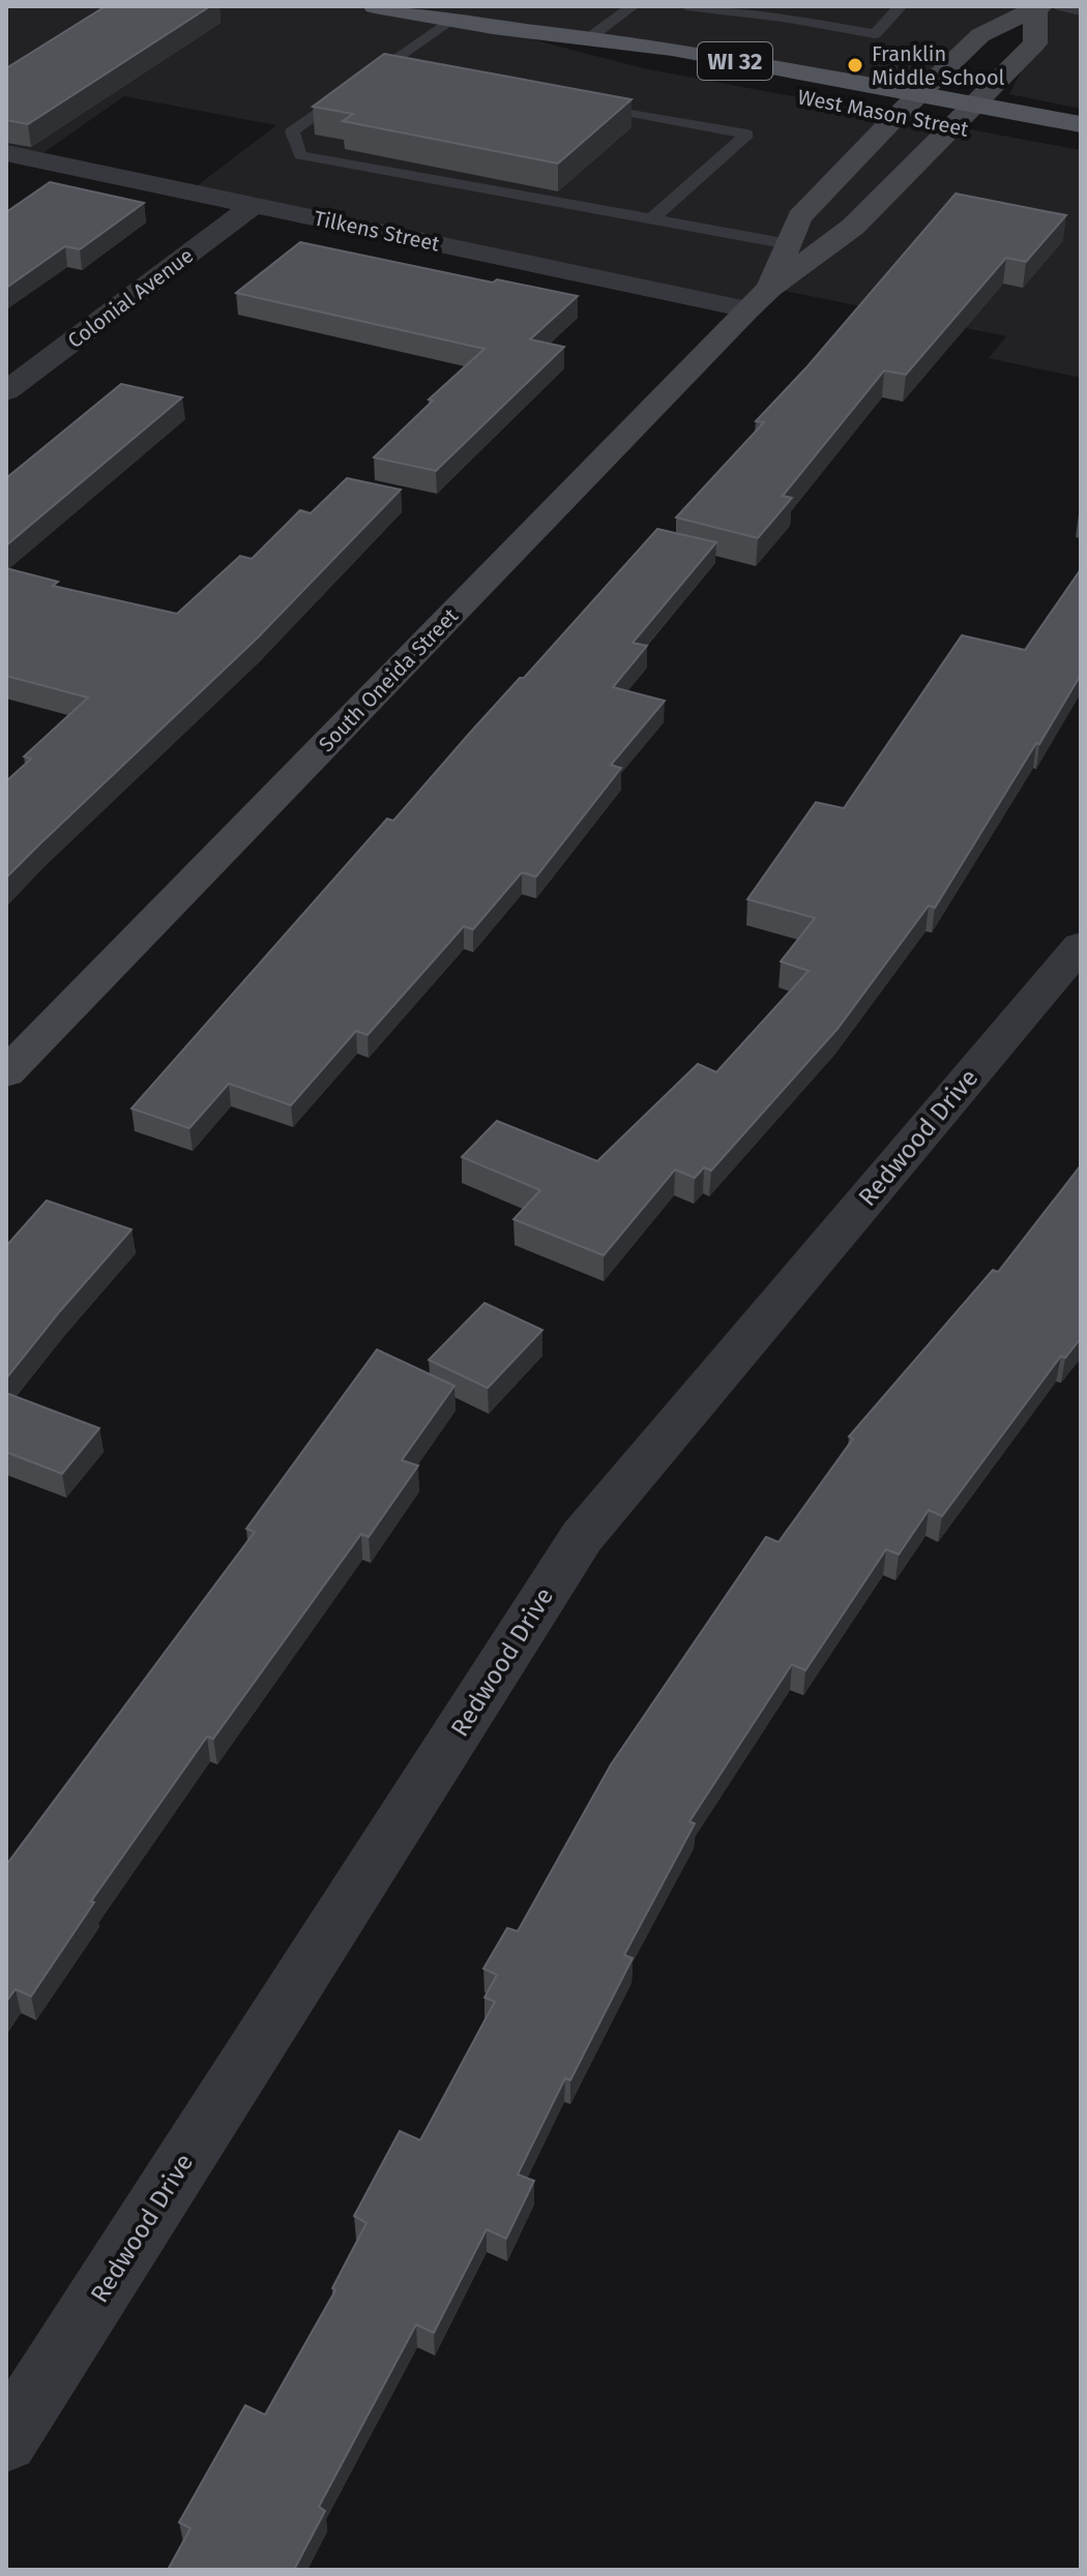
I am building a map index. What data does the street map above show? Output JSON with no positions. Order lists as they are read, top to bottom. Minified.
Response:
{"streets":{"main road":["WI 32","West Mason Street"],"street":["Tilkens Street","Colonial Avenue","South Oneida Street","Redwood Drive"]},"crossings":[["West Mason Street","South Oneida Street"],["Tilkens Street","Colonial Avenue"],["Tilkens Street","South Oneida Street"]],"places":["Franklin Middle School"]}
